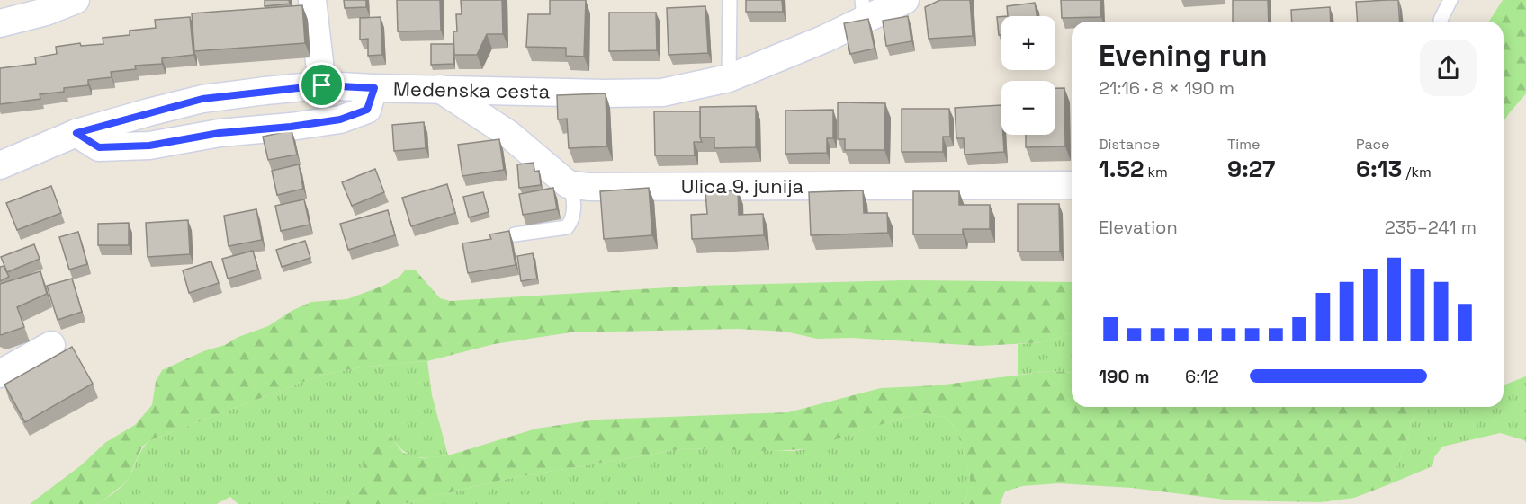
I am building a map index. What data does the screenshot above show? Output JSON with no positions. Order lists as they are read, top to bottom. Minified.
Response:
{"streets":{"street":["Medenska cesta","Ulica 9. junija"]},"page":{"map_buttons":["+","−"],"heading":["Evening run","21:16 · 8 × 190 m"],"stats":[["Distance","1.52 km"],["Time","9:27"],["Pace","6:13 /km"]],"chart":["Elevation","235–241 m"],"list":[{"name":"190 m","note":"6:12"}]}}
